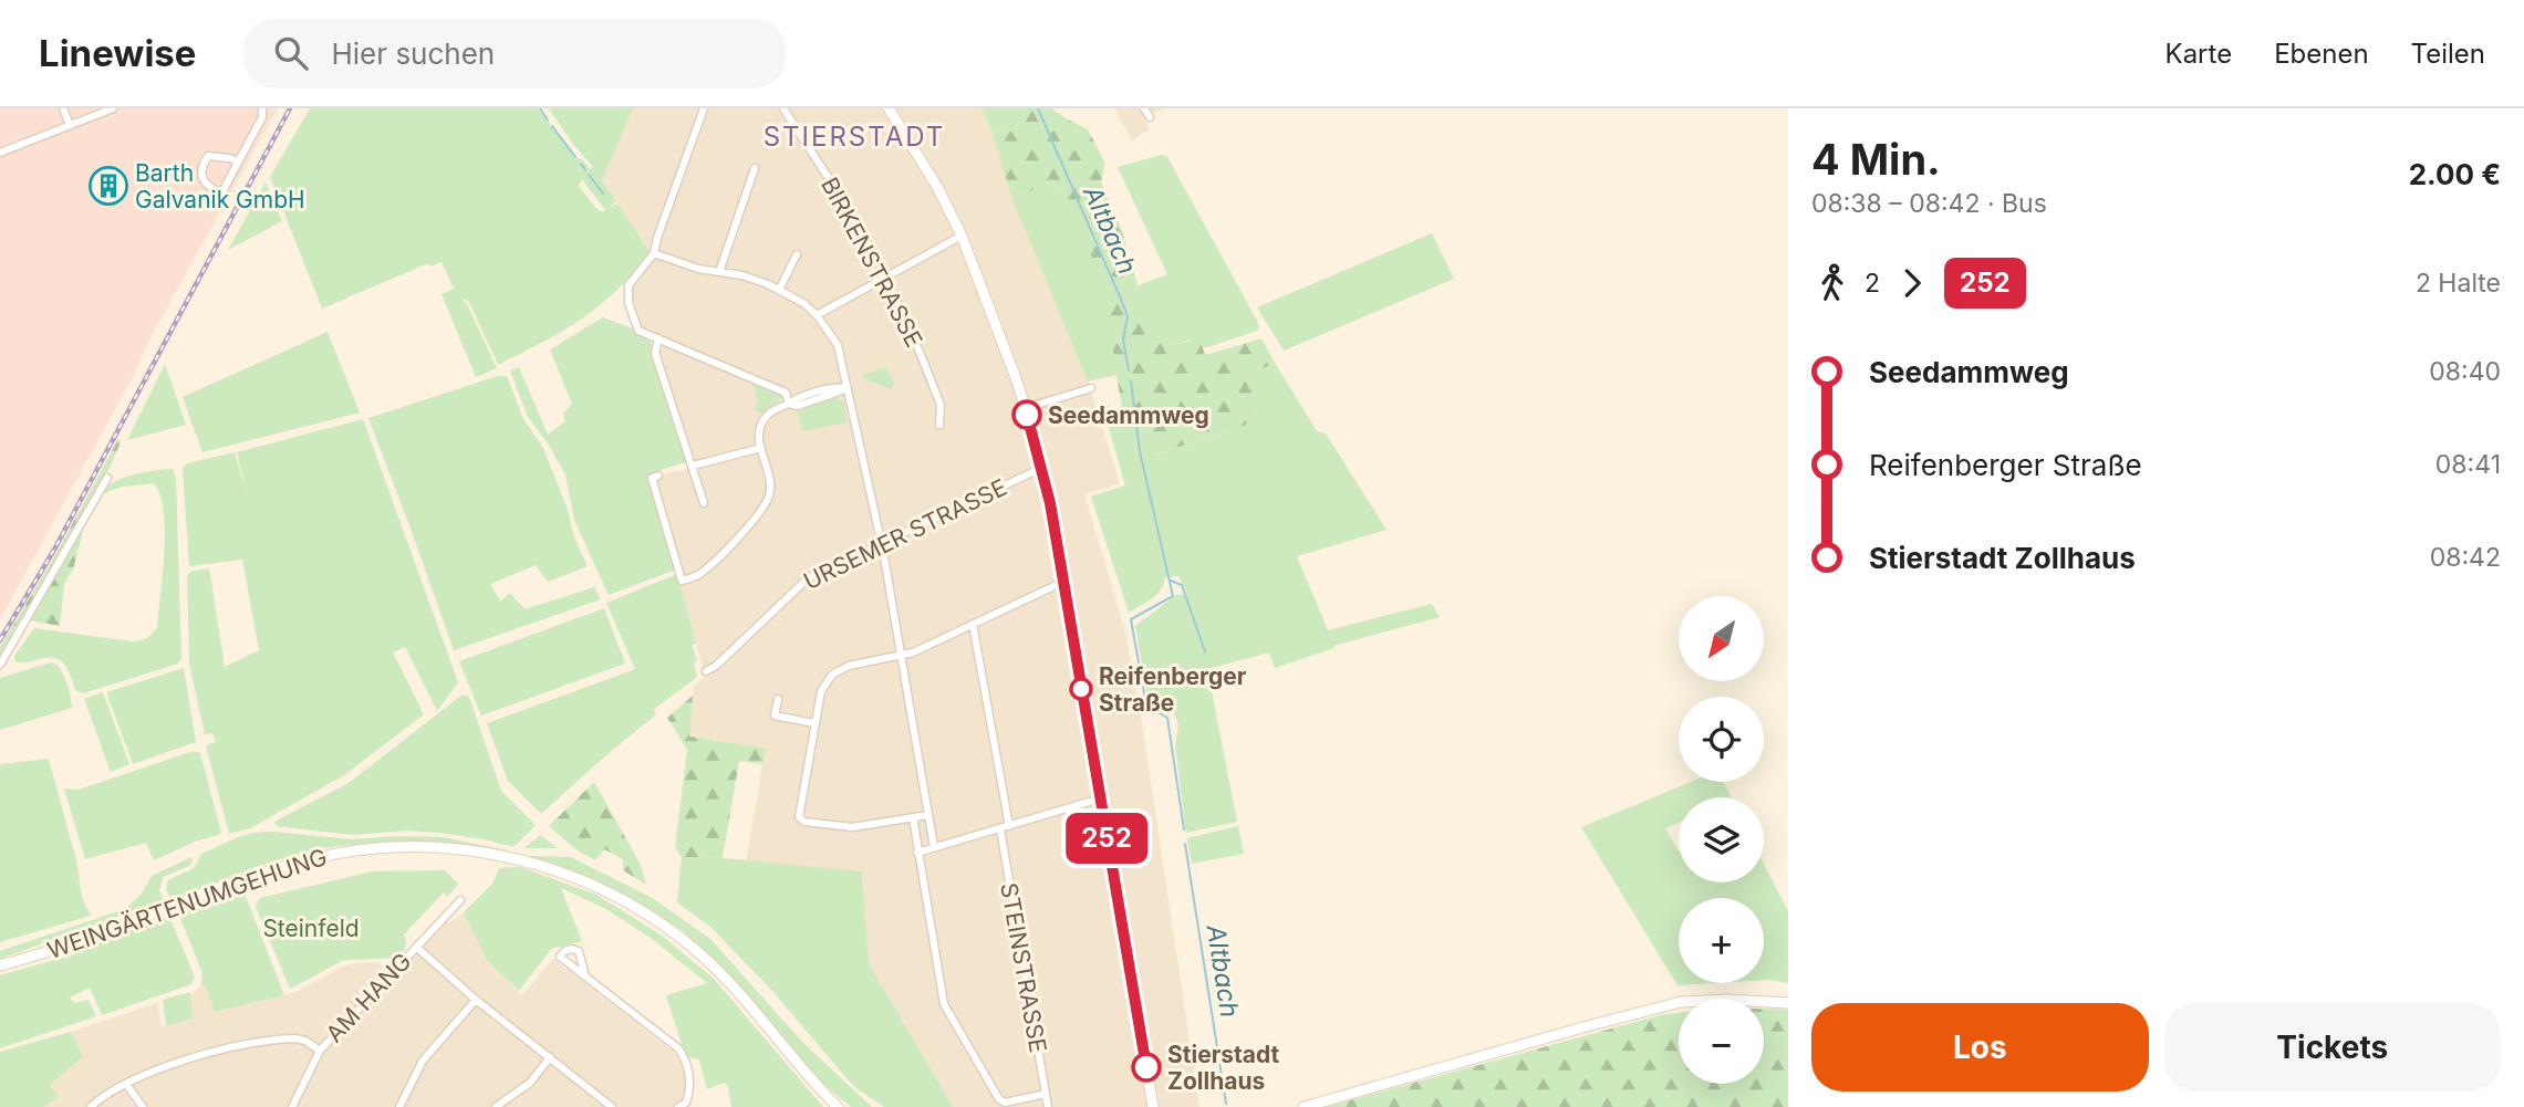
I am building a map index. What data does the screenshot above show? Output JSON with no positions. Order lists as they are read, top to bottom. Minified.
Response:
{"streets":{"main road":["WEINGÄRTENUMGEHUNG"],"street":["BIRKENSTRASSE","URSEMER STRASSE","STEINSTRASSE","AM HANG"]},"districts":["STIERSTADT"],"water":["Altbach"],"parks":["Steinfeld"],"places":{"building":["Barth Galvanik GmbH"],"other":["Seedammweg","Reifenberger Straße","Stierstadt Zollhaus"]},"lines":["bus line 252"],"north":"bottom left","page":{"header":"Linewise","search":"Hier suchen","nav":["Karte","Ebenen","Teilen"],"on_map":"252","heading":["4 Min.","08:38 – 08:42 · Bus","2.00 €"],"legs":["2","252","2 Halte"],"list":[{"name":"Seedammweg","value":"08:40"},{"name":"Reifenberger Straße","value":"08:41"},{"name":"Stierstadt Zollhaus","value":"08:42"}],"map_buttons":["+","−"],"buttons":["Los","Tickets"]}}
